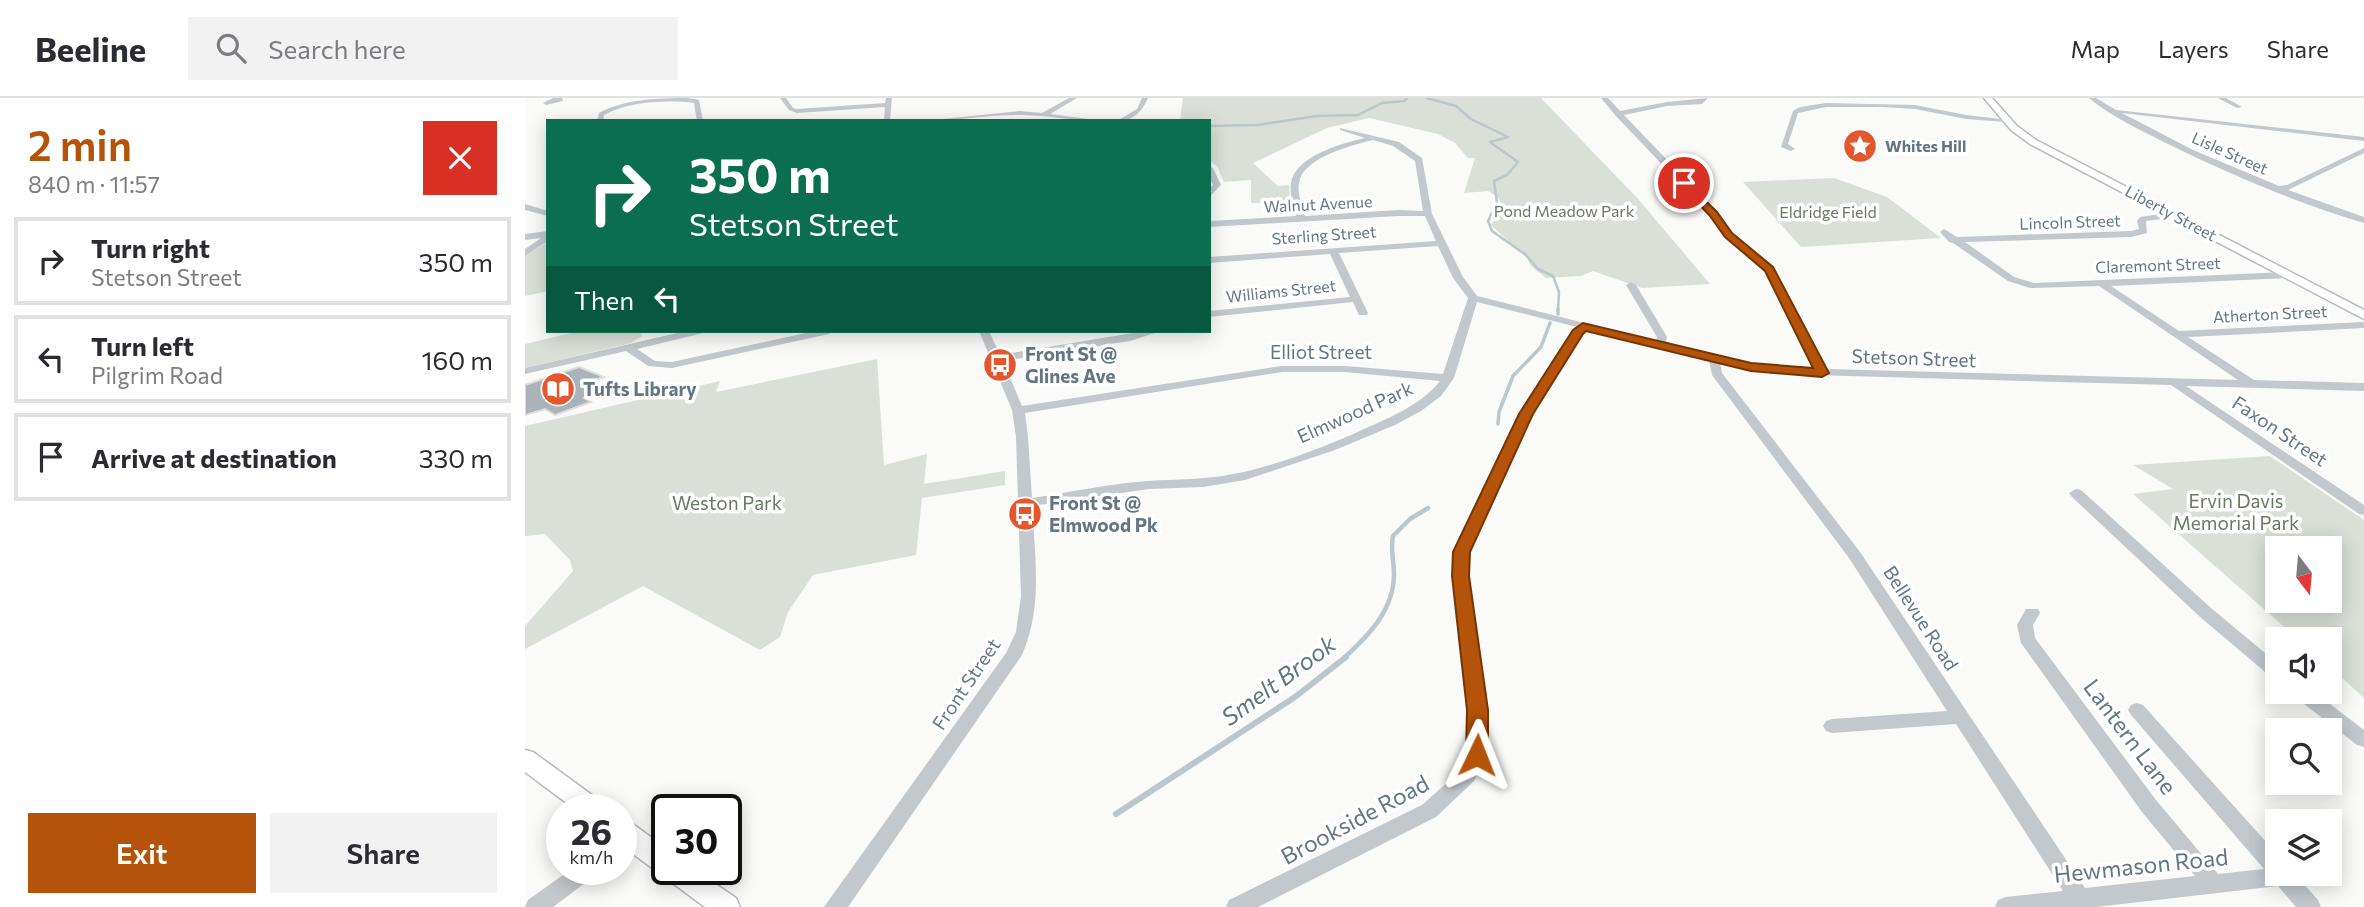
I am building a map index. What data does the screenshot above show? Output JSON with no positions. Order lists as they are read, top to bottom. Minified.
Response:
{"streets":{"main road":["Liberty Street"],"street":["Lisle Street","Walnut Avenue","Lincoln Street","Sterling Street","Claremont Street","Williams Street","Atherton Street","Elliot Street","Stetson Street","Elmwood Park","Faxon Street","Bellevue Road","Front Street","Lantern Lane","Brookside Road","Hewmason Road"]},"crossings":[["Liberty Street","Lincoln Street"],["Liberty Street","Claremont Street"],["Lincoln Street","Claremont Street"],["Elliot Street","Elmwood Park"],["Elliot Street","Front Street"],["Stetson Street","Faxon Street"],["Stetson Street","Bellevue Road"],["Stetson Street","Brookside Road"],["Elmwood Park","Front Street"],["Bellevue Road","Hewmason Road"],["Lantern Lane","Hewmason Road"]],"water":["Smelt Brook"],"parks":["Pond Meadow Park","Eldridge Field","Ervin Davis Memorial Park","Weston Park"],"places":{"place":["Whites Hill"],"bus stop":["Front St @ Glines Ave","Front St @ Elmwood Pk"],"library":["Tufts Library"]},"north":"bottom","page":{"header":"Beeline","search":"Search here","nav":["Map","Layers","Share"],"heading":["2 min","840 m · 11:57"],"turn":["350 m","Stetson Street"],"list":[{"name":"Turn right","note":"Stetson Street","value":"350 m"},{"name":"Turn left","note":"Pilgrim Road","value":"160 m"},{"name":"Arrive at destination","value":"330 m"}],"then":"Then","speed":"26 km/h","limit":"30","buttons":["Exit","Share"]}}
